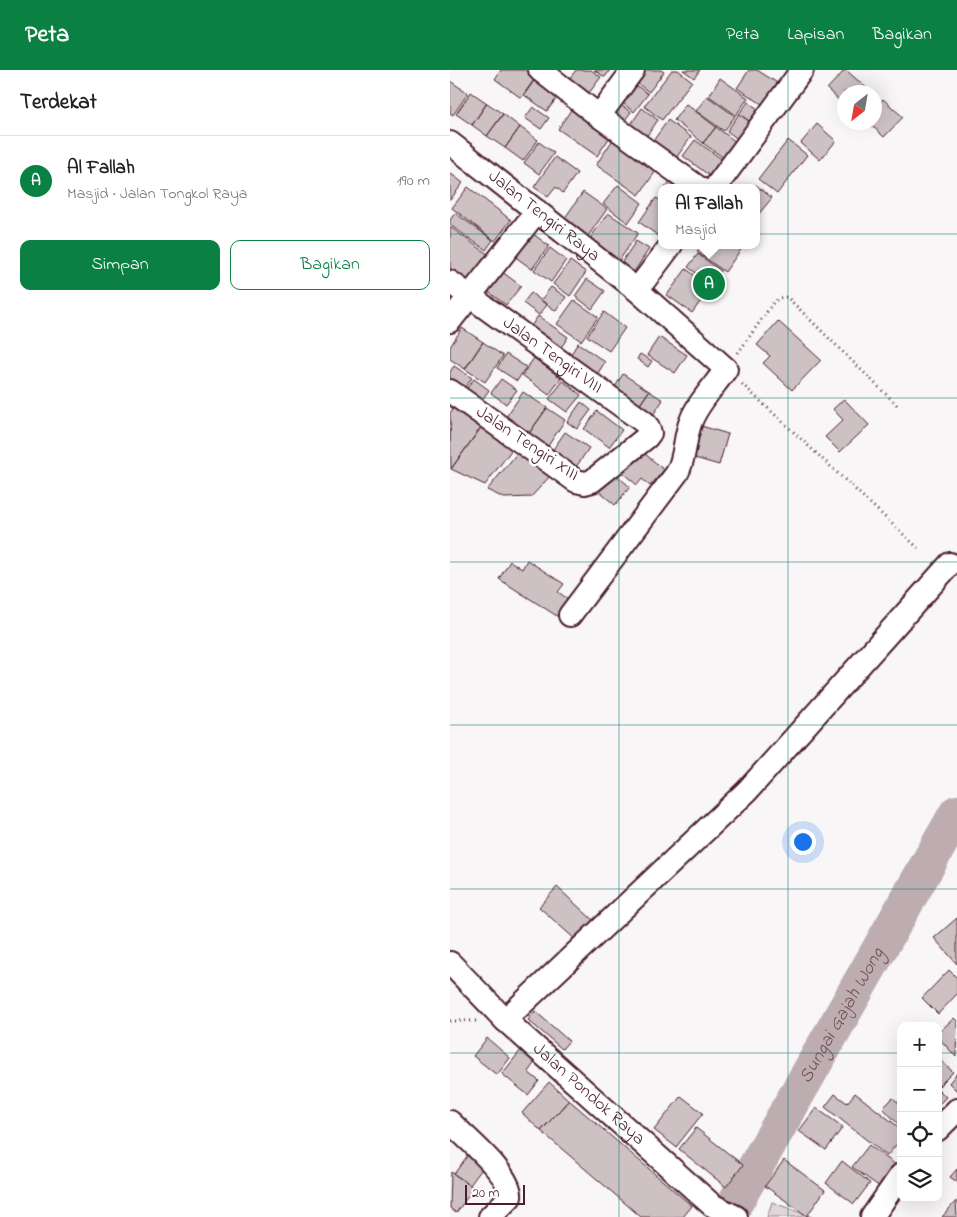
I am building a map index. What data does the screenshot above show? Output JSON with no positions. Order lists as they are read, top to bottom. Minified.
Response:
{"streets":{"street":["Jalan Tengiri Raya","Jalan Tengiri VIII","Jalan Tengiri XIII","Jalan Pondok Raya"]},"crossings":[["Jalan Tengiri VIII","Jalan Tengiri XIII"]],"water":["Sungai Gajah Wong"],"scale_bar":"20 m","north":"bottom left","page":{"header":"Peta","nav":["Peta","Lapisan","Bagikan"],"heading":"Terdekat","list":[{"mark":"A","name":"Al Fallah","note":"Masjid · Jalan Tongkol Raya","value":"190 m"}],"popup":["Al Fallah","Masjid"],"buttons":["Simpan","Bagikan"],"pins":"A","map_buttons":["+","−"],"scale":"20 m"}}
